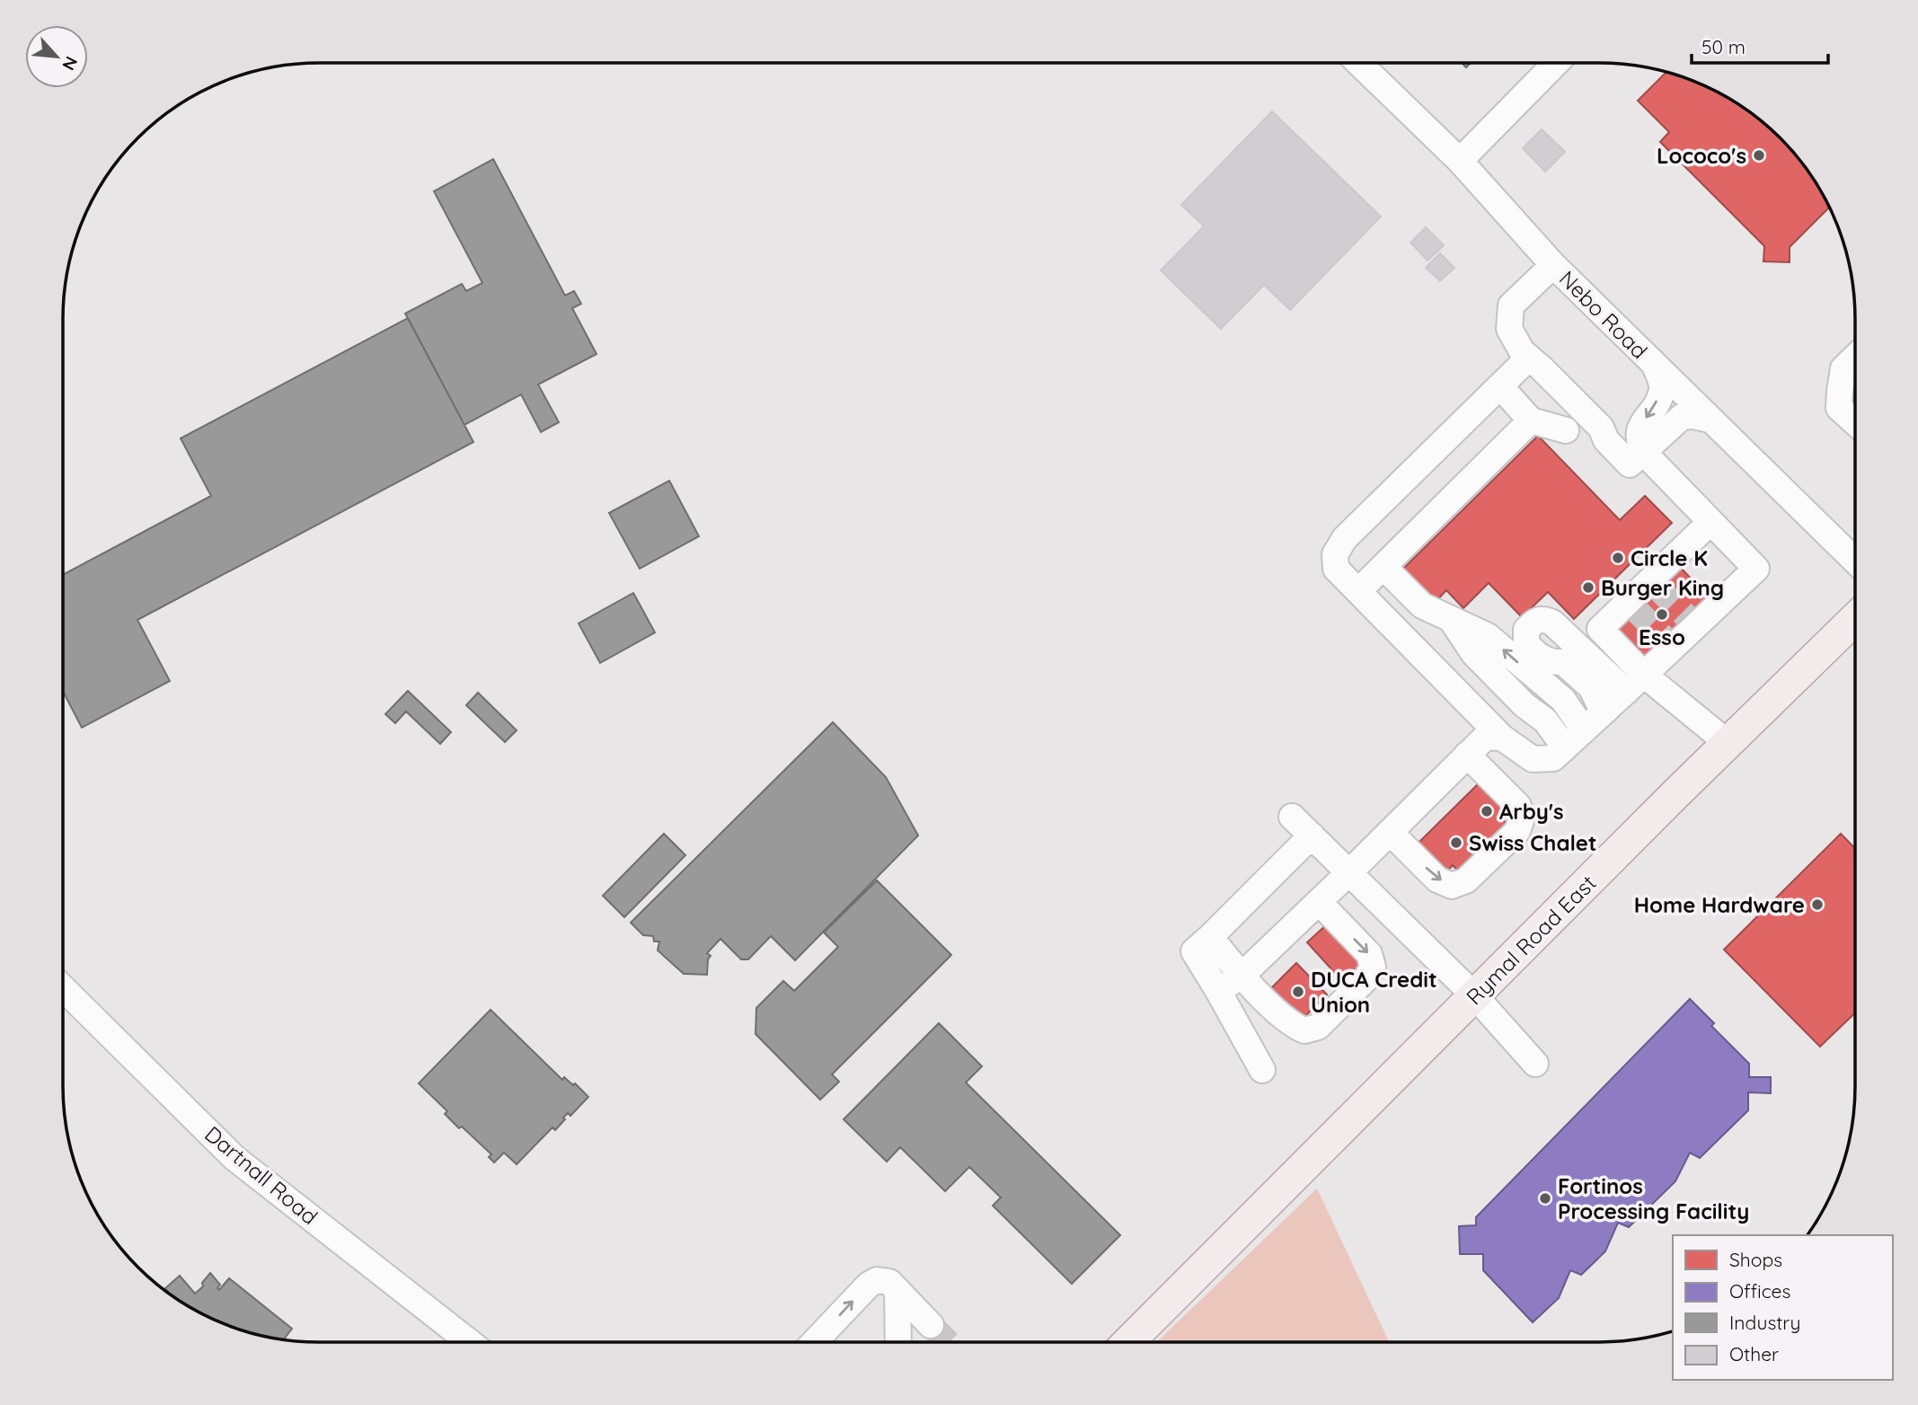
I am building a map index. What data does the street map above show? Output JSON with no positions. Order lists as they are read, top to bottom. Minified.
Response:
{"streets":{"main road":["Rymal Road East"],"street":["Nebo Road","Dartnall Road"]},"places":["Lococo's","Circle K","Burger King","Esso","Arby's","Swiss Chalet","Home Hardware","DUCA Credit Union","Fortinos Processing Facility"],"legend":["Shops","Offices","Industry","Other"],"scale_bar":"50 m","north":"bottom right"}
